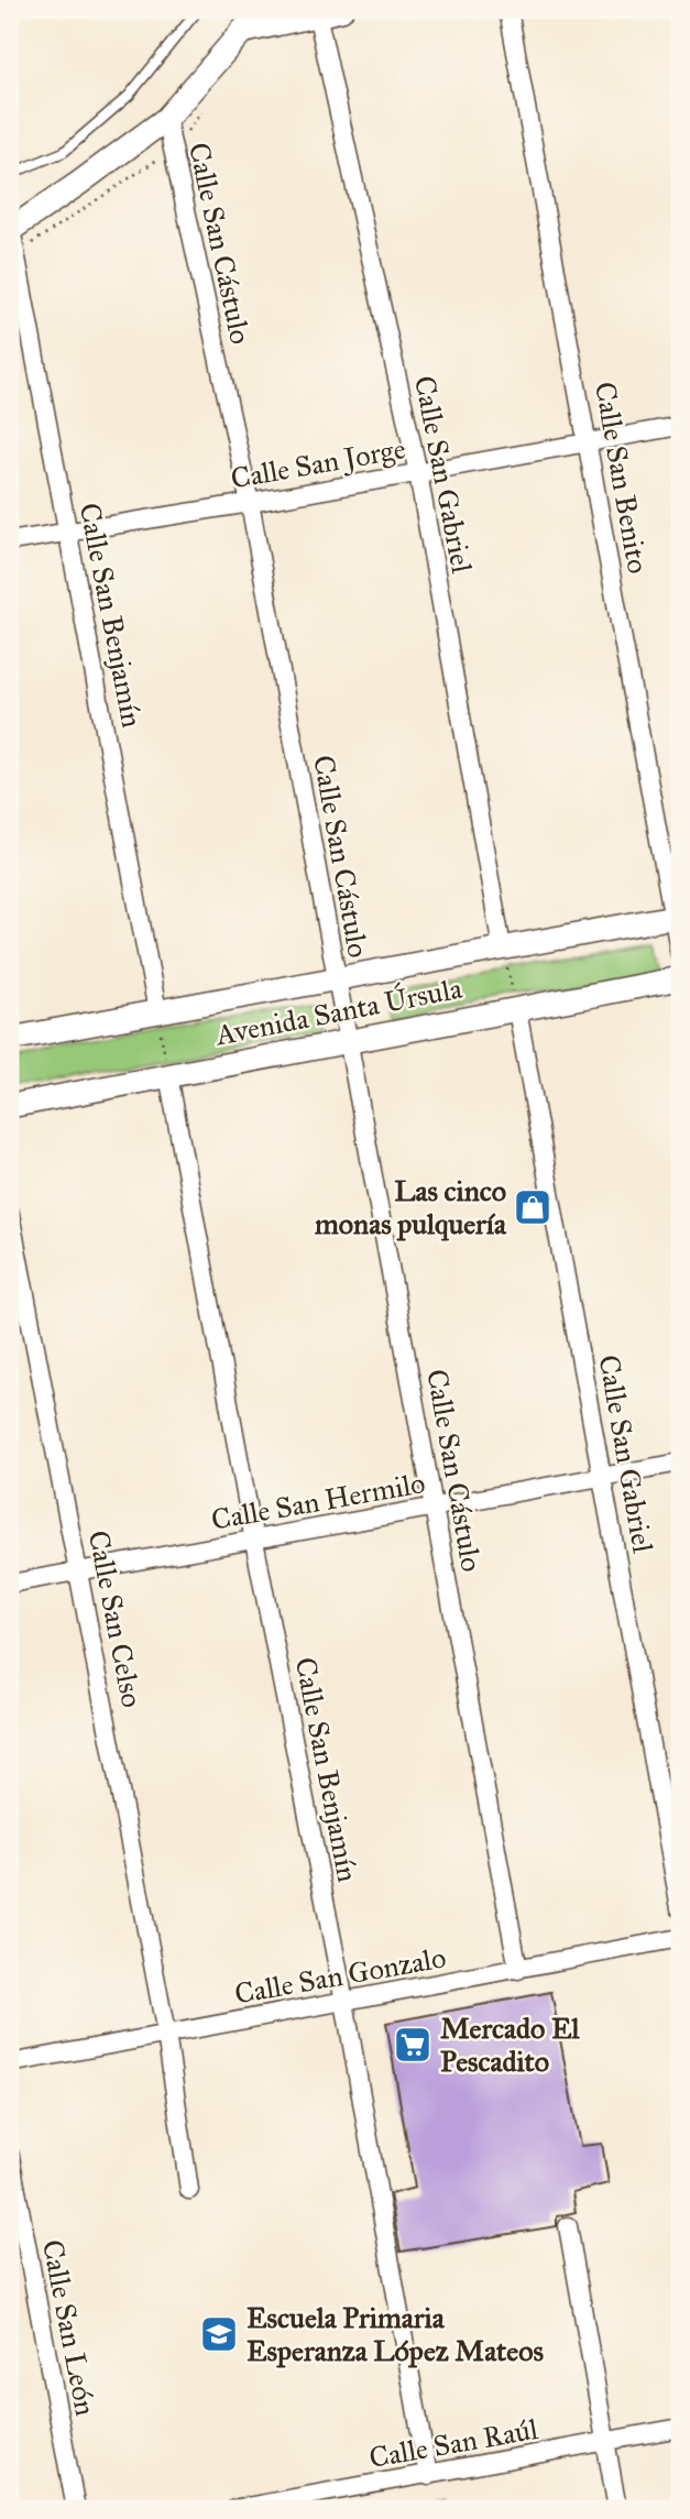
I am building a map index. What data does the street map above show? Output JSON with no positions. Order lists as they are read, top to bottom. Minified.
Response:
{"streets":{"street":["Calle San Cástulo","Calle San Jorge","Calle San Gabriel","Calle San Benito","Calle San Benjamín","Avenida Santa Úrsula","Calle San Hermilo","Calle San Celso","Calle San Gonzalo","Calle San León","Calle San Raúl"]},"crossings":[["Calle San Cástulo","Calle San Jorge"],["Calle San Cástulo","Avenida Santa Úrsula"],["Calle San Cástulo","Calle San Hermilo"],["Calle San Cástulo","Calle San Gonzalo"],["Calle San Jorge","Calle San Gabriel"],["Calle San Jorge","Calle San Benito"],["Calle San Jorge","Calle San Benjamín"],["Calle San Gabriel","Avenida Santa Úrsula"],["Calle San Gabriel","Calle San Hermilo"],["Calle San Benito","Avenida Santa Úrsula"],["Calle San Benjamín","Avenida Santa Úrsula"],["Calle San Benjamín","Calle San Hermilo"],["Calle San Benjamín","Calle San Gonzalo"],["Calle San Benjamín","Calle San Raúl"],["Calle San Hermilo","Calle San Celso"],["Calle San Celso","Calle San Gonzalo"]],"places":{"shop":["Las cinco monas pulquería"],"supermarket":["Mercado El Pescadito"],"school or university":["Escuela Primaria Esperanza López Mateos"]}}
